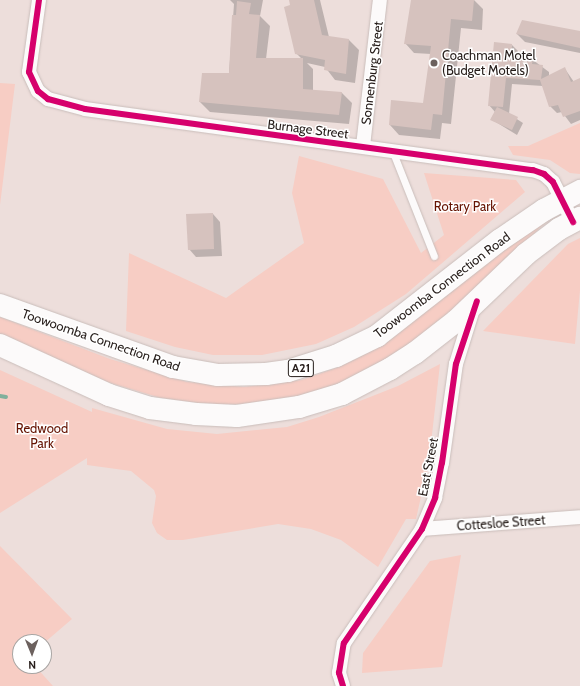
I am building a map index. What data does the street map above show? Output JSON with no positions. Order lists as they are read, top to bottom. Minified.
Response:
{"streets":{"highway":["Toowoomba Connection Road","A21"],"street":["Sonnenburg Street","Burnage Street","East Street","Cottesloe Street"]},"crossings":[["Sonnenburg Street","Burnage Street"],["Burnage Street","Toowoomba Connection Road"],["Toowoomba Connection Road","East Street"],["East Street","Cottesloe Street"]],"parks":["Rotary Park","Redwood Park"],"places":["Coachman Motel (Budget Motels)"],"north":"bottom"}
